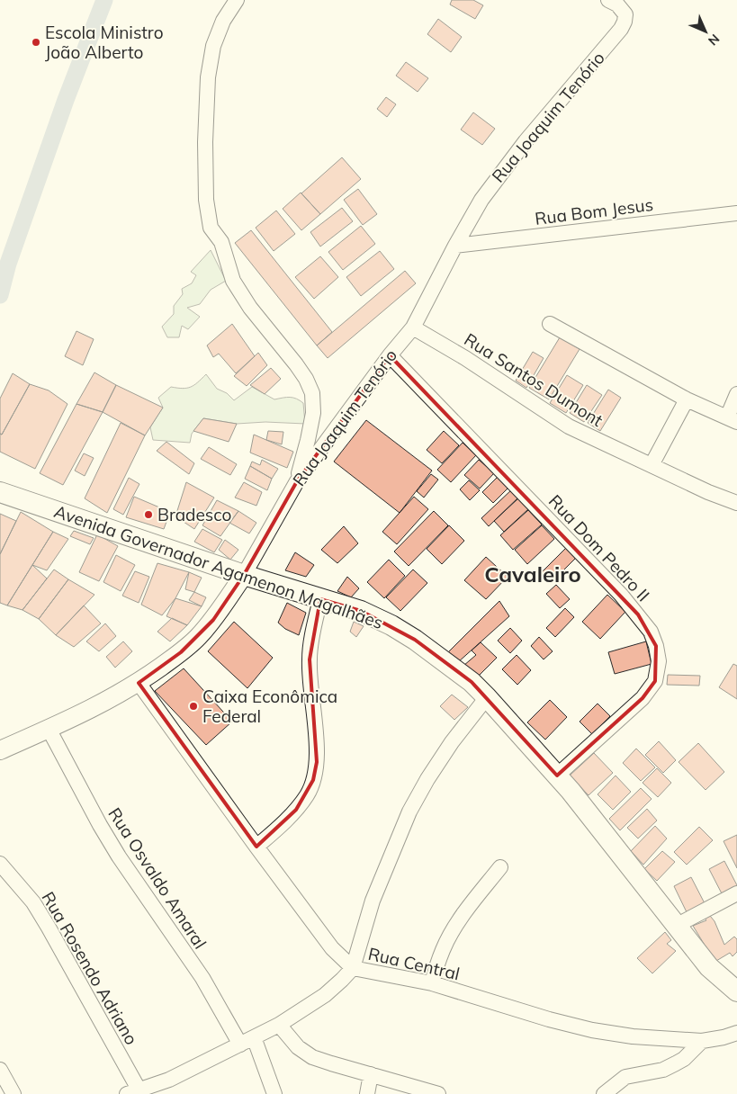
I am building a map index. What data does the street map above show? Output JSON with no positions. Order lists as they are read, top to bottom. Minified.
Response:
{"streets":{"main road":["Avenida Governador Agamenon Magalhães"],"street":["Rua Joaquim Tenório","Rua Bom Jesus","Rua Santos Dumont","Rua Dom Pedro II","Rua Osvaldo Amaral","Rua Central","Rua Rosendo Adriano"]},"crossings":[["Rua Joaquim Tenório","Rua Bom Jesus"],["Rua Joaquim Tenório","Rua Santos Dumont"],["Rua Joaquim Tenório","Rua Dom Pedro II"],["Rua Joaquim Tenório","Avenida Governador Agamenon Magalhães"],["Rua Joaquim Tenório","Rua Osvaldo Amaral"],["Rua Joaquim Tenório","Rua Central"],["Rua Dom Pedro II","Avenida Governador Agamenon Magalhães"]],"districts":["Cavaleiro"],"places":["Escola Ministro João Alberto","Bradesco","Caixa Econômica Federal"],"north":"bottom right"}
